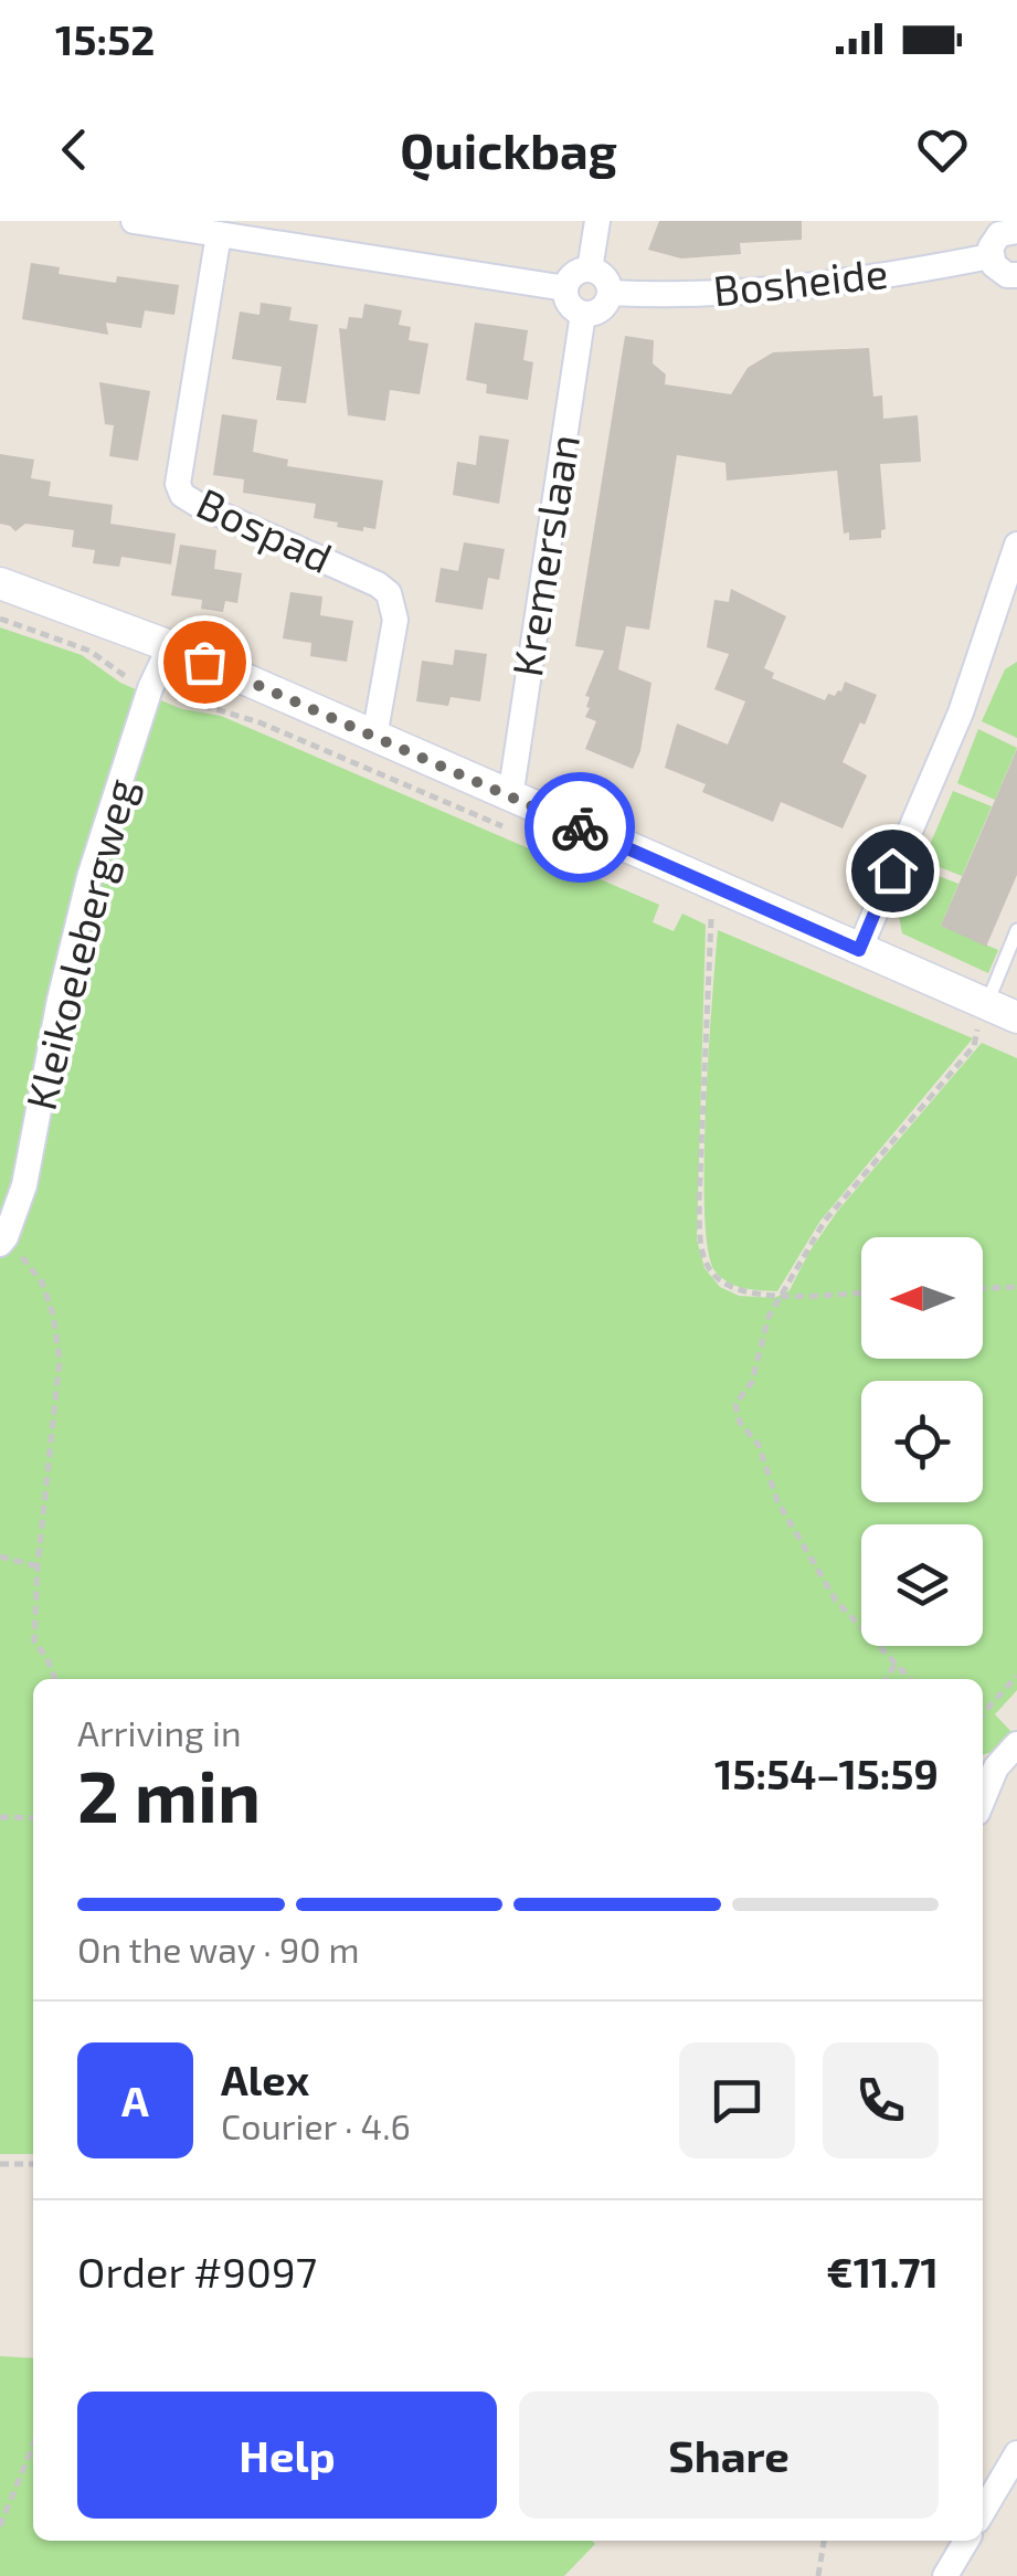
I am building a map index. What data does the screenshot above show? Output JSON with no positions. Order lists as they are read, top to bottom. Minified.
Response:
{"streets":{"street":["Bosheide","Bospad","Kremerslaan","Kleikoelebergweg"]},"crossings":[["Bosheide","Kremerslaan"]],"north":"left","page":{"status":"15:52","header":"Quickbag","heading":["2 min","Arriving in","15:54–15:59"],"panel":["Alex","Courier · 4.6","Order #9097","€11.71"],"bar":"On the way · 90 m","round":"A","buttons":["Help","Share"]}}
